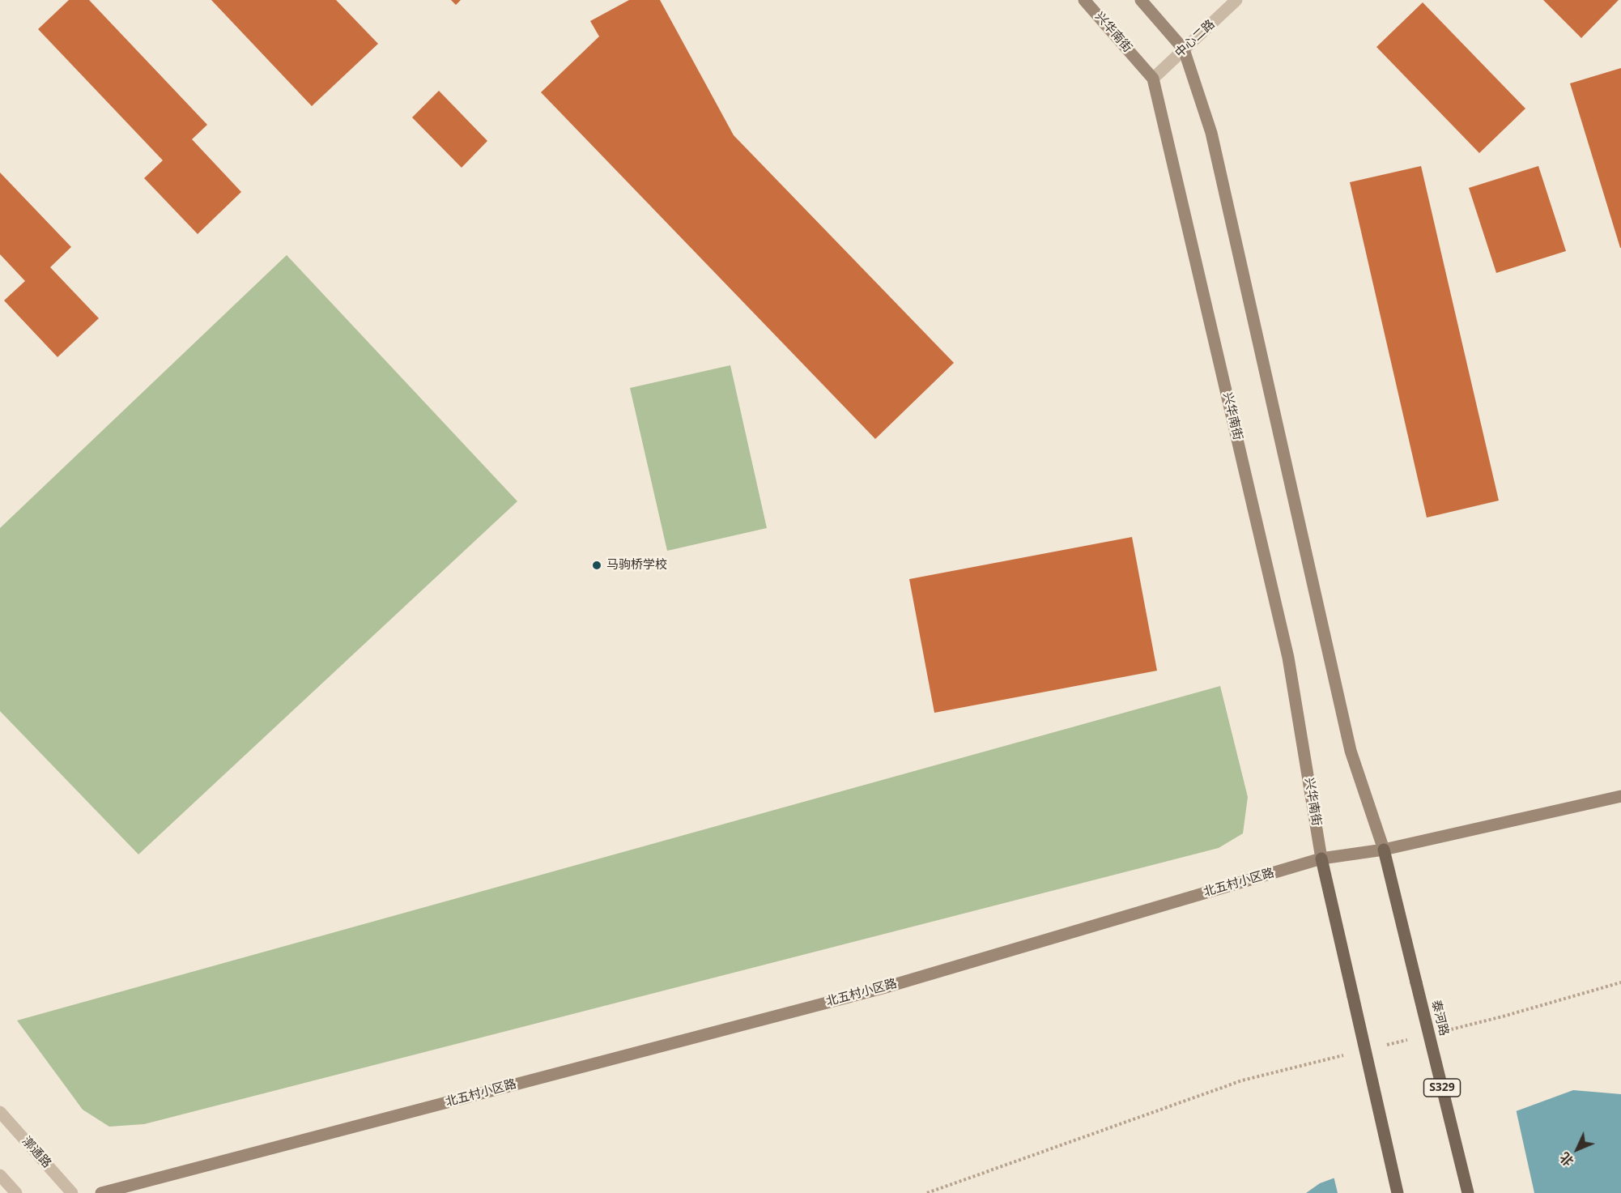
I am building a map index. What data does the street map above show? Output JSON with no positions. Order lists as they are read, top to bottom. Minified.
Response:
{"streets":{"main road":["兴华南街","北五村小区路","泰河路","S329"],"street":["中心二路","漷通路"]},"crossings":[["兴华南街","中心二路"],["兴华南街","北五村小区路"],["北五村小区路","泰河路"]],"places":["马驹桥学校"],"north":"bottom left"}
